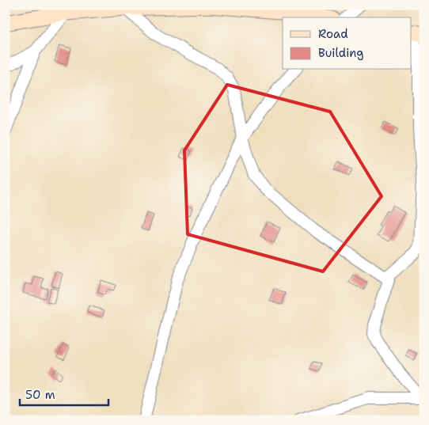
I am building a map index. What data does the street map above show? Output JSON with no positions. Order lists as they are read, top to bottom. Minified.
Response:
{"legend":["Road","Building"],"scale_bar":"50 m"}
